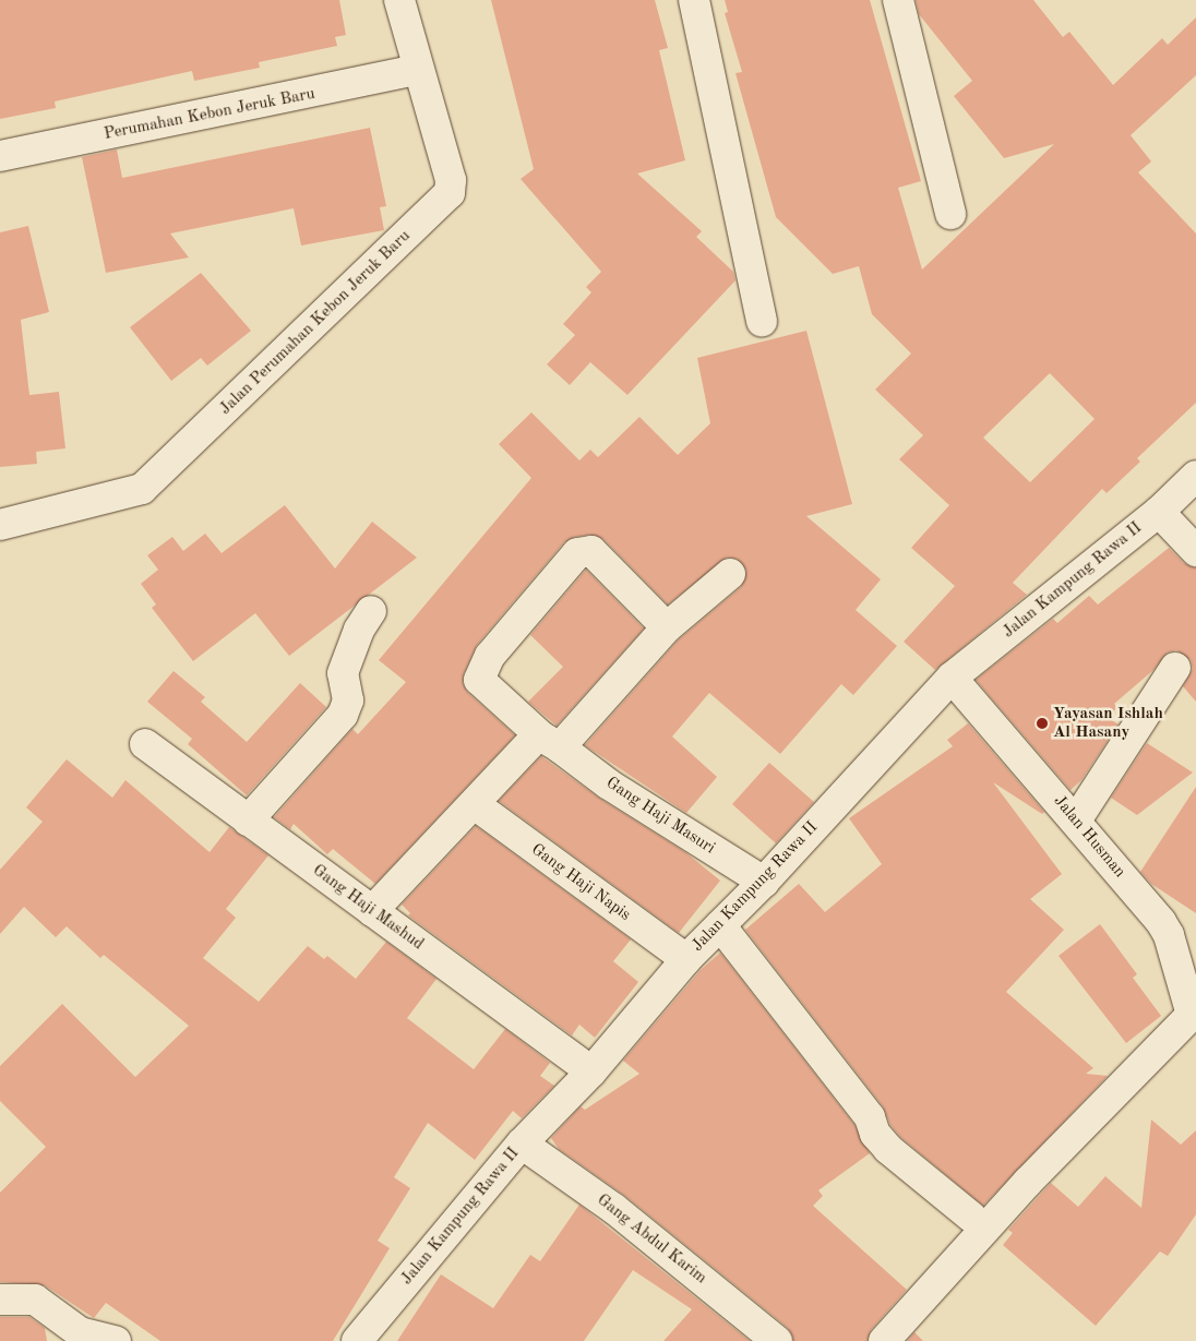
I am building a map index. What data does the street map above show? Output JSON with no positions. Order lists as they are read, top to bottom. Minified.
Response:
{"streets":{"street":["Perumahan Kebon Jeruk Baru","Jalan Perumahan Kebon Jeruk Baru","Jalan Kampung Rawa II","Gang Haji Masuri","Jalan Husman","Gang Haji Napis","Gang Haji Mashud","Gang Abdul Karim"]},"crossings":[["Perumahan Kebon Jeruk Baru","Jalan Perumahan Kebon Jeruk Baru"],["Jalan Kampung Rawa II","Gang Haji Masuri"],["Jalan Kampung Rawa II","Jalan Husman"],["Jalan Kampung Rawa II","Gang Haji Napis"],["Jalan Kampung Rawa II","Gang Haji Mashud"],["Jalan Kampung Rawa II","Gang Abdul Karim"]],"places":["Yayasan Ishlah Al Hasany"]}
